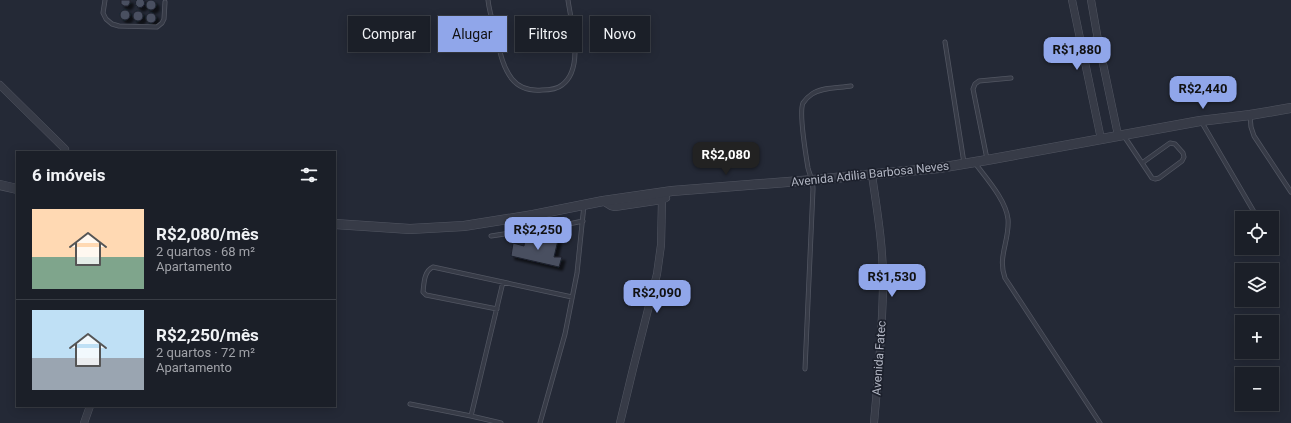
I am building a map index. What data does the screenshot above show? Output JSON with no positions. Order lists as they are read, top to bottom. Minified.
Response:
{"streets":{"street":["Avenida Adilia Barbosa Neves","Avenida Fatec"]},"crossings":[["Avenida Adilia Barbosa Neves","Avenida Fatec"]],"page":{"chip":["Comprar","Alugar","Filtros","Novo"],"price":["R$1,880","R$2,440","R$2,080","R$2,250","R$1,530","R$2,090"],"heading":"6 imóveis","list":[{"name":"R$2,080/mês","note":"2 quartos · 68 m² · Apartamento"},{"name":"R$2,250/mês","note":"2 quartos · 72 m² · Apartamento"}],"map_buttons":["+","−"]}}
